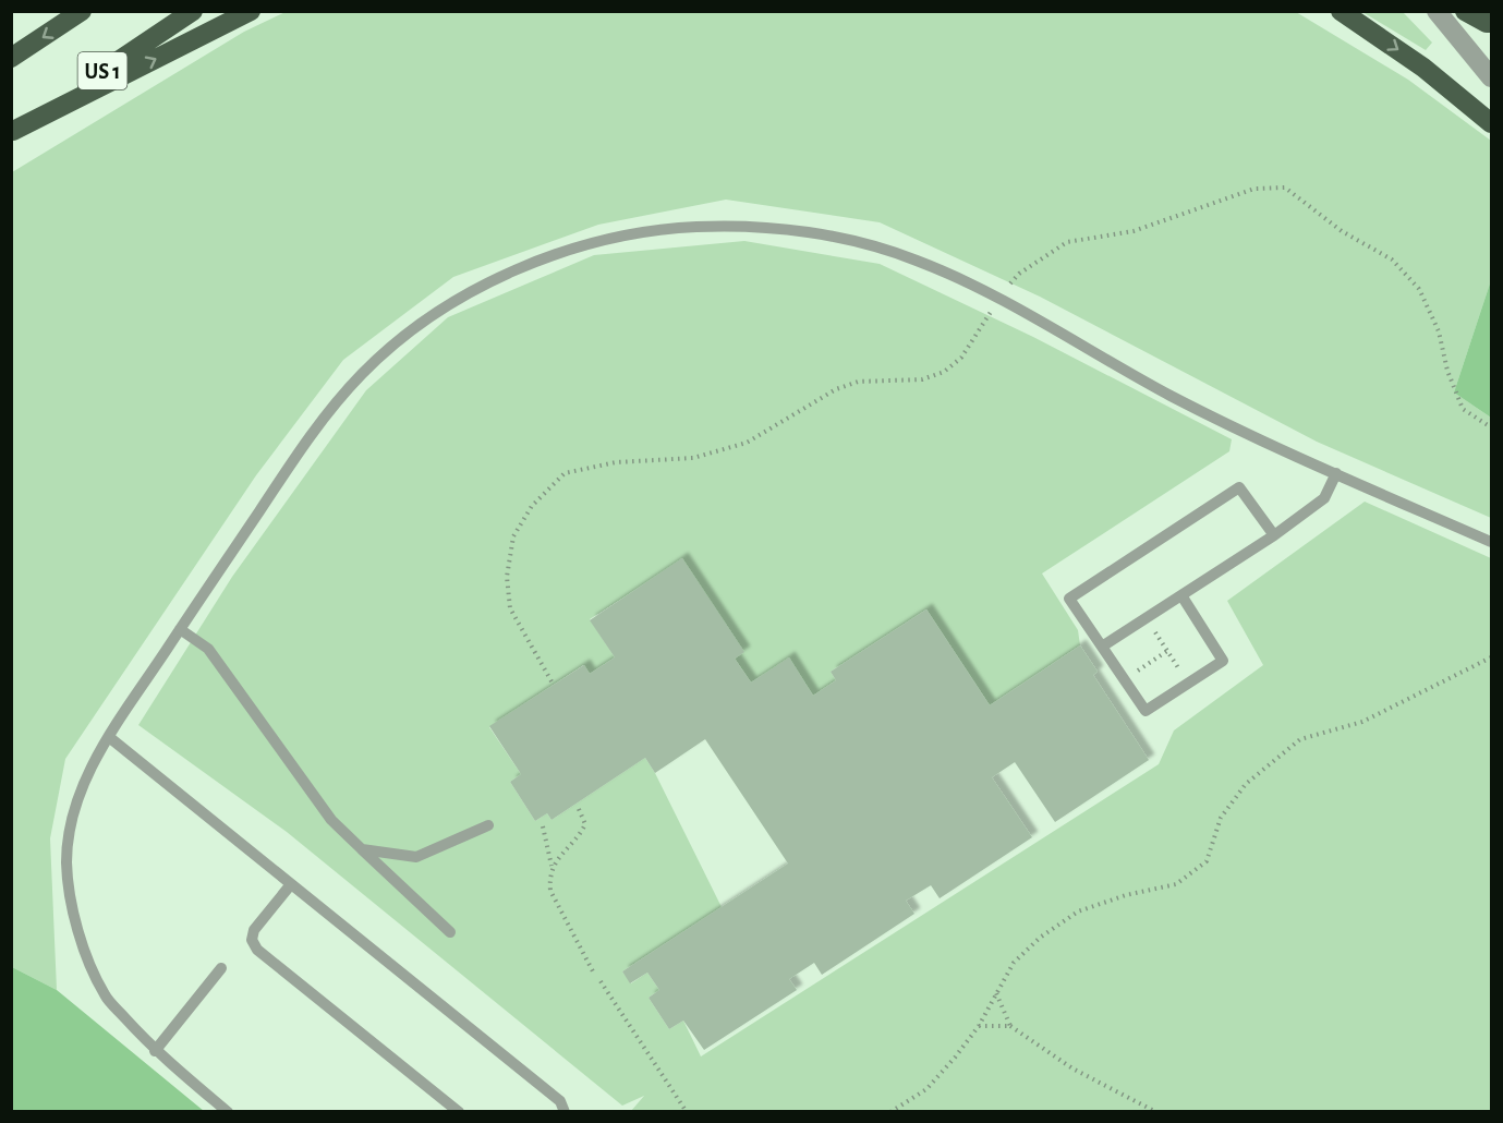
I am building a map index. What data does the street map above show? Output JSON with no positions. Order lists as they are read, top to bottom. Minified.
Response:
{"streets":{"highway":["US 1"]}}
